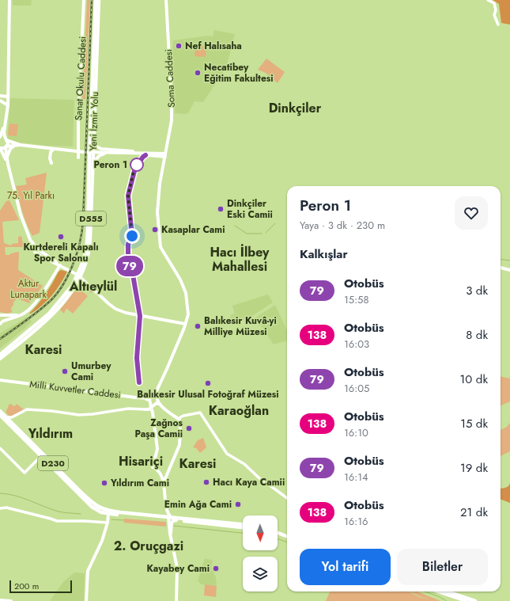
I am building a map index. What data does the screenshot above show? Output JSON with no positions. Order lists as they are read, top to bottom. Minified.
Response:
{"streets":{"highway":["Yeni İzmir Yolu","D555","D230"],"main road":["Sanat Okulu Caddesi","Soma Caddesi","Milli Kuvvetler Caddesi"]},"districts":["Dinkçiler","Hacı İlbey Mahallesi","Altıeylül","Karesi","Karaoğlan","Yıldırım","Hisariçi","Karesi","2. Oruçgazi"],"parks":["75. Yıl Parkı","Aktur Lunapark"],"places":["Nef Halısaha","Necatibey Eğitim Fakultesi","Peron 1","Dinkçiler Eski Camii","Kasaplar Cami","Kurtdereli Kapalı Spor Salonu","Balıkesir Kuvâ-yi Milliye Müzesi","Umurbey Cami","Balıkesir Ulusal Fotoğraf Müzesi","Zağnos Paşa Camii","Hacı Kaya Camii","Yıldırım Cami","Emin Ağa Cami","Kayabey Cami"],"lines":["bus line 79"],"scale_bar":"200 m","north":"bottom","page":{"on_map":"79","heading":[["Peron 1","Yaya · 3 dk · 230 m"],"Kalkışlar"],"list":[{"mark":"79","name":"Otobüs","note":"15:58","value":"3 dk"},{"mark":"138","name":"Otobüs","note":"16:03","value":"8 dk"},{"mark":"79","name":"Otobüs","note":"16:05","value":"10 dk"},{"mark":"138","name":"Otobüs","note":"16:10","value":"15 dk"},{"mark":"79","name":"Otobüs","note":"16:14","value":"19 dk"},{"mark":"138","name":"Otobüs","note":"16:16","value":"21 dk"}],"buttons":["Yol tarifi","Biletler"],"scale":"200 m"}}
